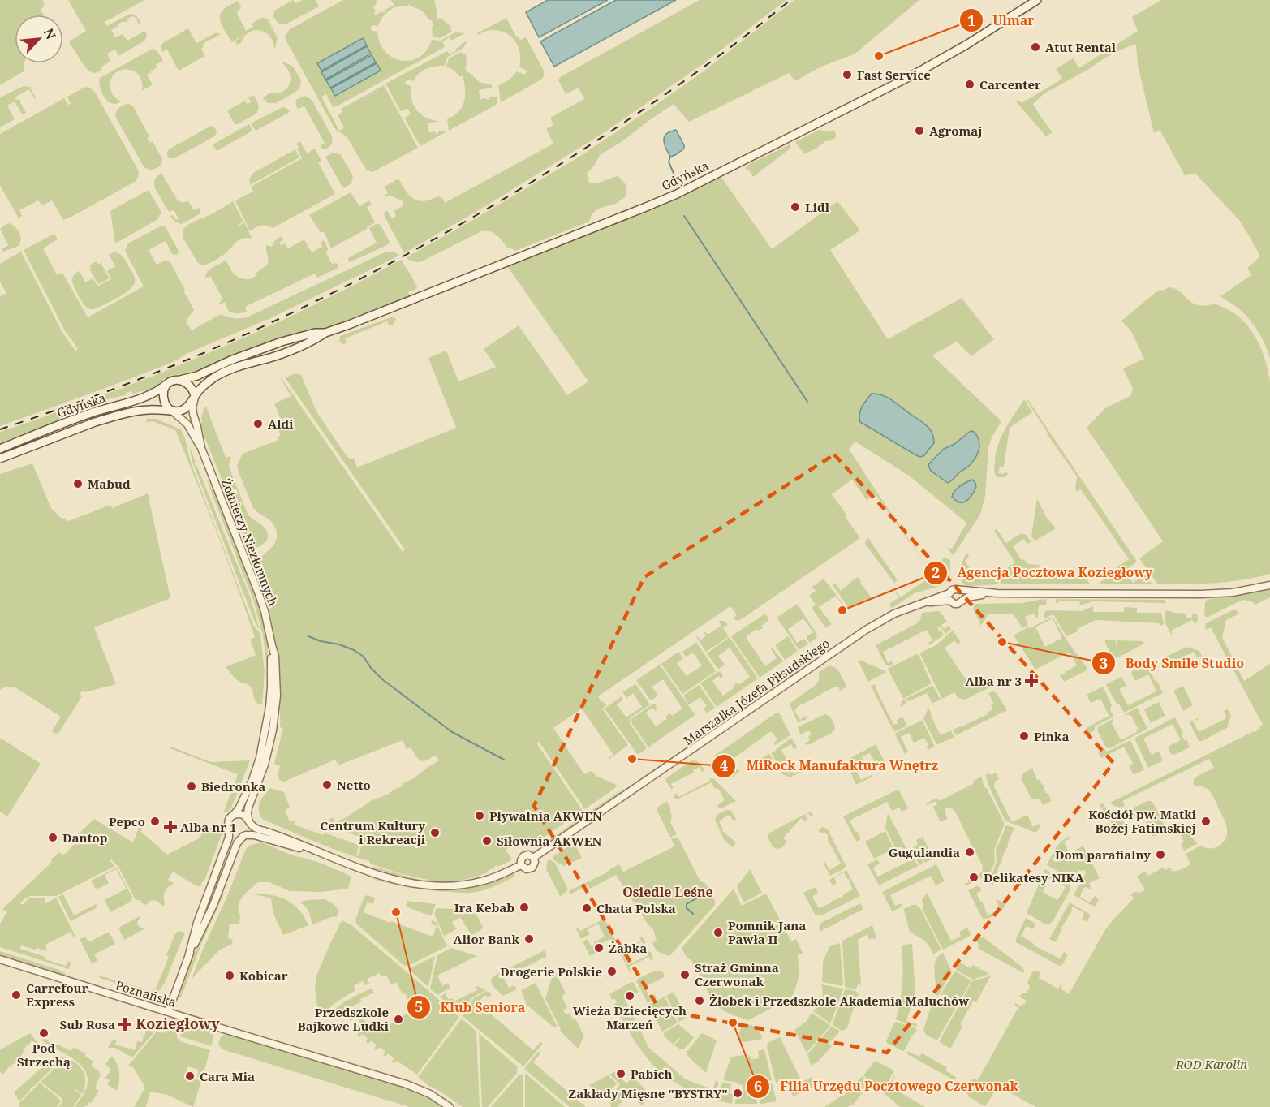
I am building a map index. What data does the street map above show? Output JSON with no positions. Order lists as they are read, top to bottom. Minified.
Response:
{"streets":{"main road":["Gdyńska"],"street":["Żołnierzy Niezłomnych","Marszałka Józefa Piłsudskiego","Poznańska"]},"crossings":[["Gdyńska","Żołnierzy Niezłomnych"]],"districts":["Osiedle Leśne","Koziegłowy"],"parks":["ROD Karolin"],"places":{"other":["Atut Rental","Ulmar","Fast Service","Carcenter","Agromaj","Lidl","Aldi","Mabud","Agencja Pocztowa Koziegłowy","Body Smile Studio","Pinka","MiRock Manufaktura Wnętrz","Netto","Biedronka","Pływalnia AKWEN","Pepco","Kościół pw. Matki Bożej Fatimskiej","Centrum Kultury i Rekreacji","Dantop","Siłownia AKWEN","Gugulandia","Dom parafialny","Delikatesy NIKA","Ira Kebab","Chata Polska","Klub Seniora","Pomnik Jana Pawła II","Alior Bank","Żabka","Drogerie Polskie","Straż Gminna Czerwonak","Kobicar","Carrefour Express","Wieża Dziecięcych Marzeń","Żłobek i Przedszkole Akademia Maluchów","Przedszkole Bajkowe Ludki","Filia Urzędu Pocztowego Czerwonak","Pod Strzechą","Pabich","Cara Mia","Zakłady Mięsne \"BYSTRY\""],"health":["Alba nr 3","Alba nr 1","Sub Rosa"]},"north":"top right"}
